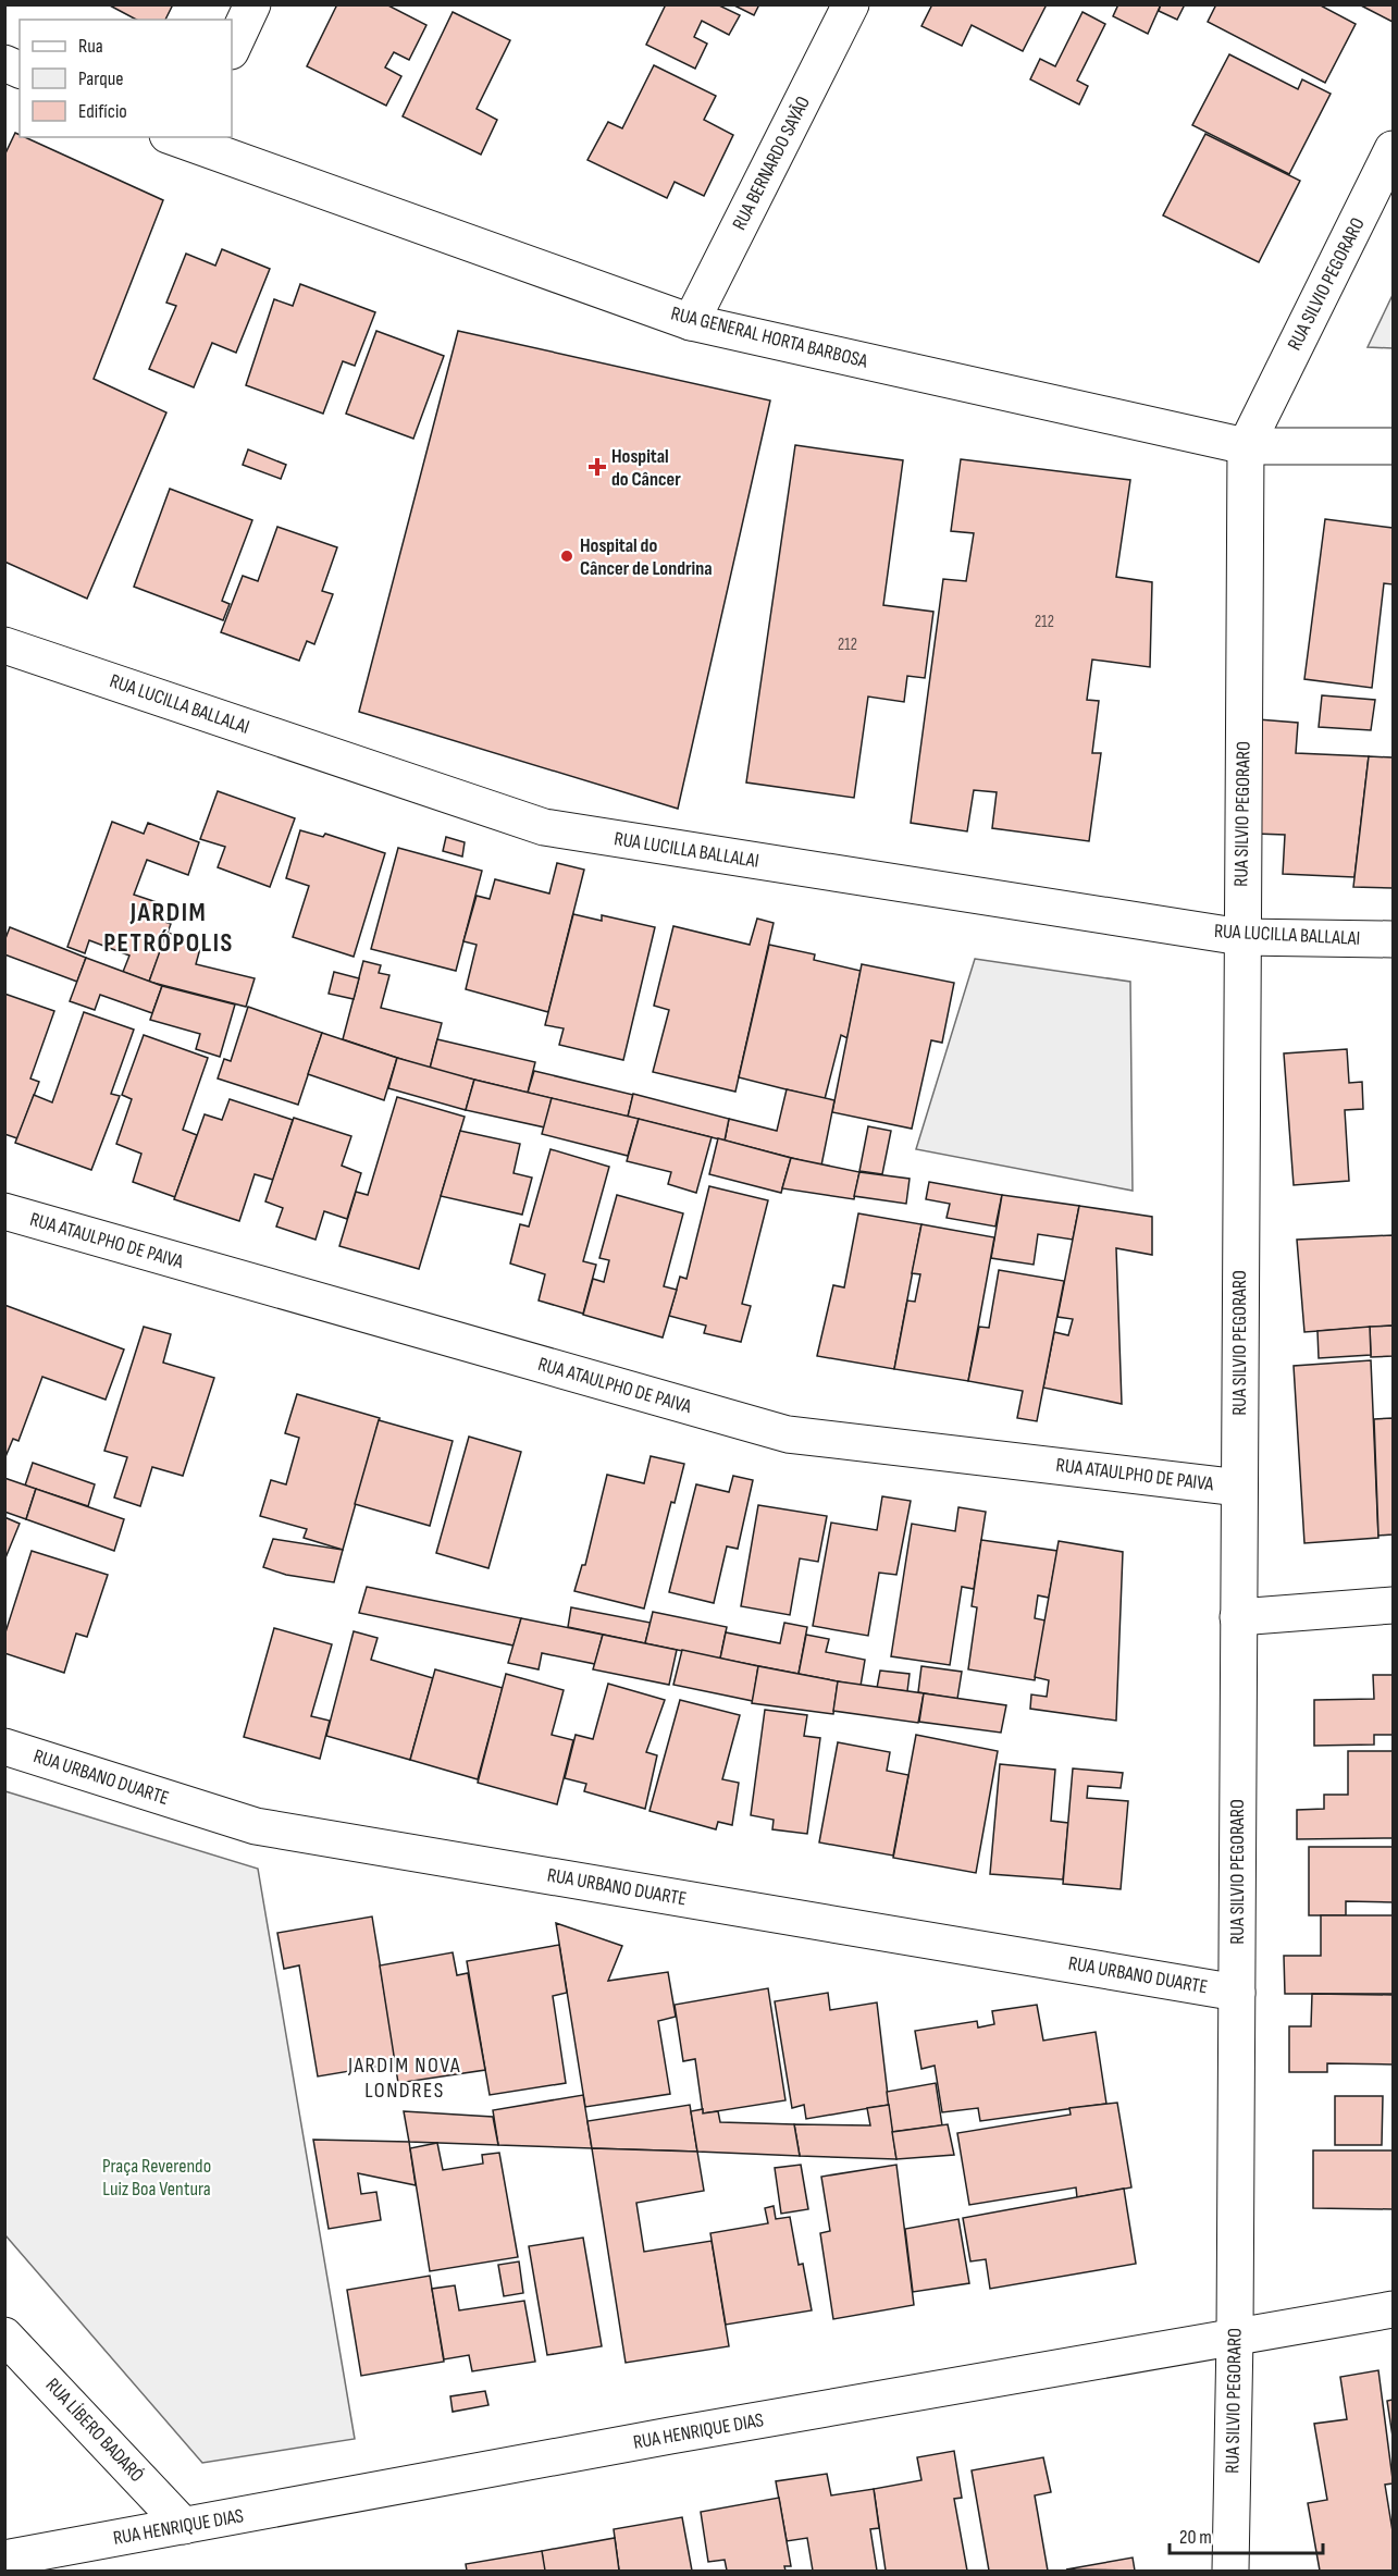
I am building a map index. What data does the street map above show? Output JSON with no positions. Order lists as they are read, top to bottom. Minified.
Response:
{"streets":{"street":["RUA BERNARDO SAYÃO","RUA SILVIO PEGORARO","RUA GENERAL HORTA BARBOSA","RUA LUCILLA BALLALAI","RUA ATAULPHO DE PAIVA","RUA URBANO DUARTE","RUA LÍBERO BADARÓ","RUA HENRIQUE DIAS"]},"crossings":[["RUA BERNARDO SAYÃO","RUA GENERAL HORTA BARBOSA"],["RUA SILVIO PEGORARO","RUA GENERAL HORTA BARBOSA"],["RUA SILVIO PEGORARO","RUA LUCILLA BALLALAI"],["RUA SILVIO PEGORARO","RUA ATAULPHO DE PAIVA"],["RUA SILVIO PEGORARO","RUA URBANO DUARTE"],["RUA SILVIO PEGORARO","RUA HENRIQUE DIAS"],["RUA LÍBERO BADARÓ","RUA HENRIQUE DIAS"]],"districts":["JARDIM PETRÓPOLIS","JARDIM NOVA LONDRES"],"parks":["Praça Reverendo Luiz Boa Ventura"],"places":{"health":["Hospital do Câncer"],"other":["Hospital do Câncer de Londrina"]},"house_numbers":["212","212"],"legend":["Rua","Parque","Edifício"],"scale_bar":"20 m"}
